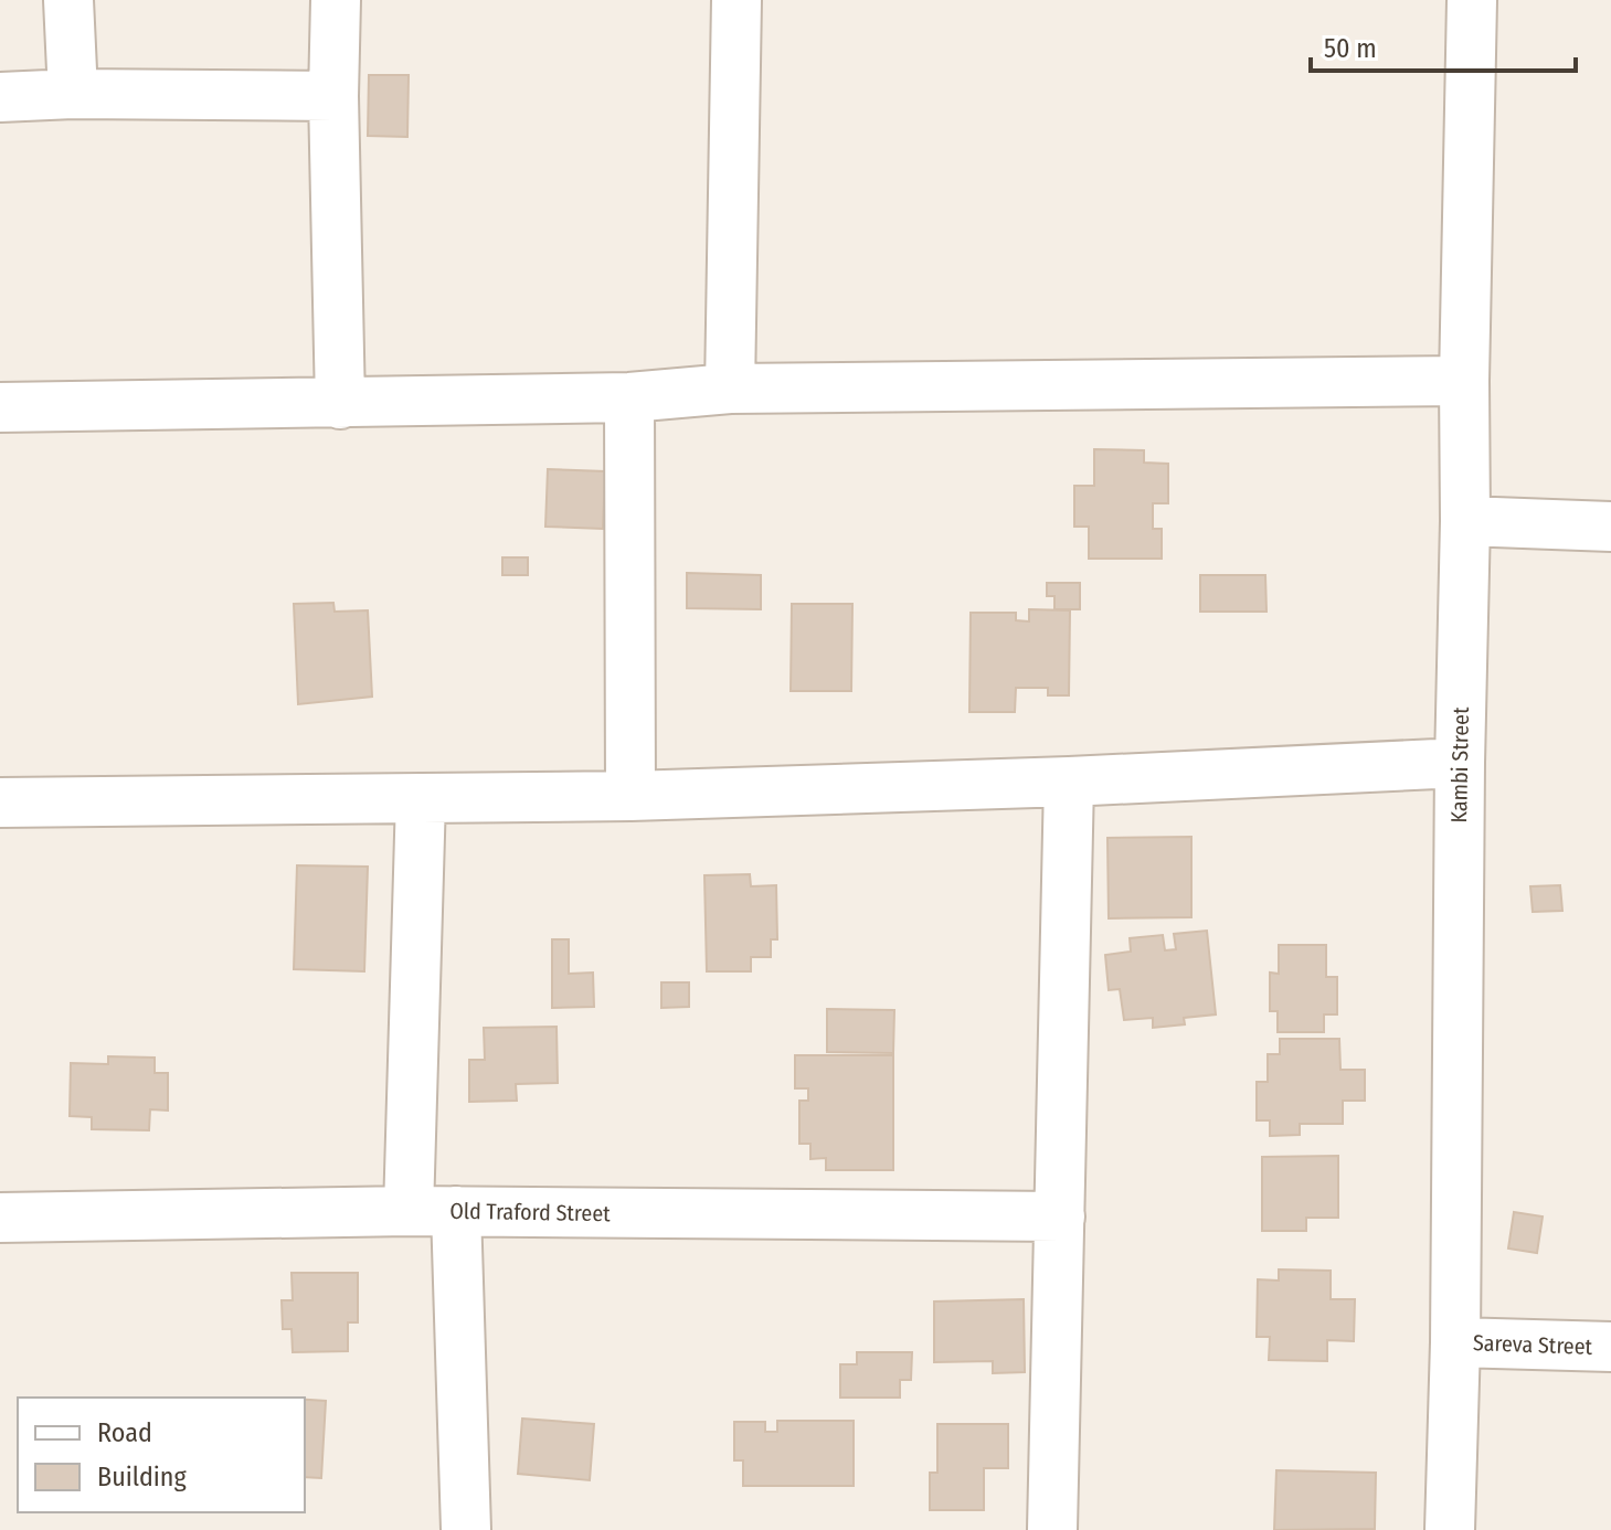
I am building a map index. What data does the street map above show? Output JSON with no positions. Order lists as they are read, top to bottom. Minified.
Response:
{"streets":{"street":["Kambi Street","Old Traford Street","Sareva Street"]},"crossings":[["Kambi Street","Sareva Street"]],"legend":["Road","Building"],"scale_bar":"50 m"}
